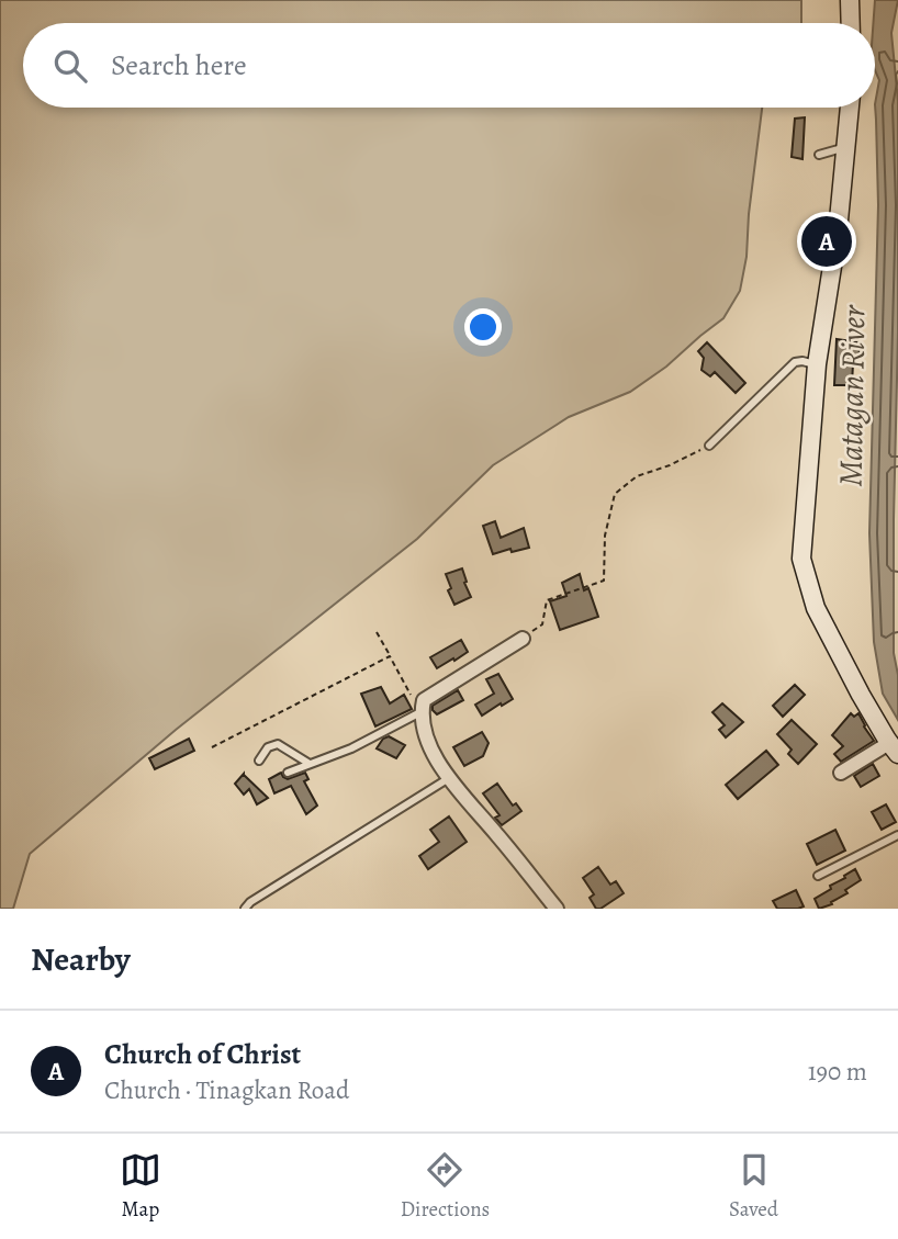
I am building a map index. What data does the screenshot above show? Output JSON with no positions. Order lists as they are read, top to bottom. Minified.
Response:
{"water":["Matagan River"],"page":{"search":"Search here","pins":"A","heading":"Nearby","list":[{"mark":"A","name":"Church of Christ","note":"Church · Tinagkan Road","value":"190 m"}],"nav":["Map","Directions","Saved"]}}
